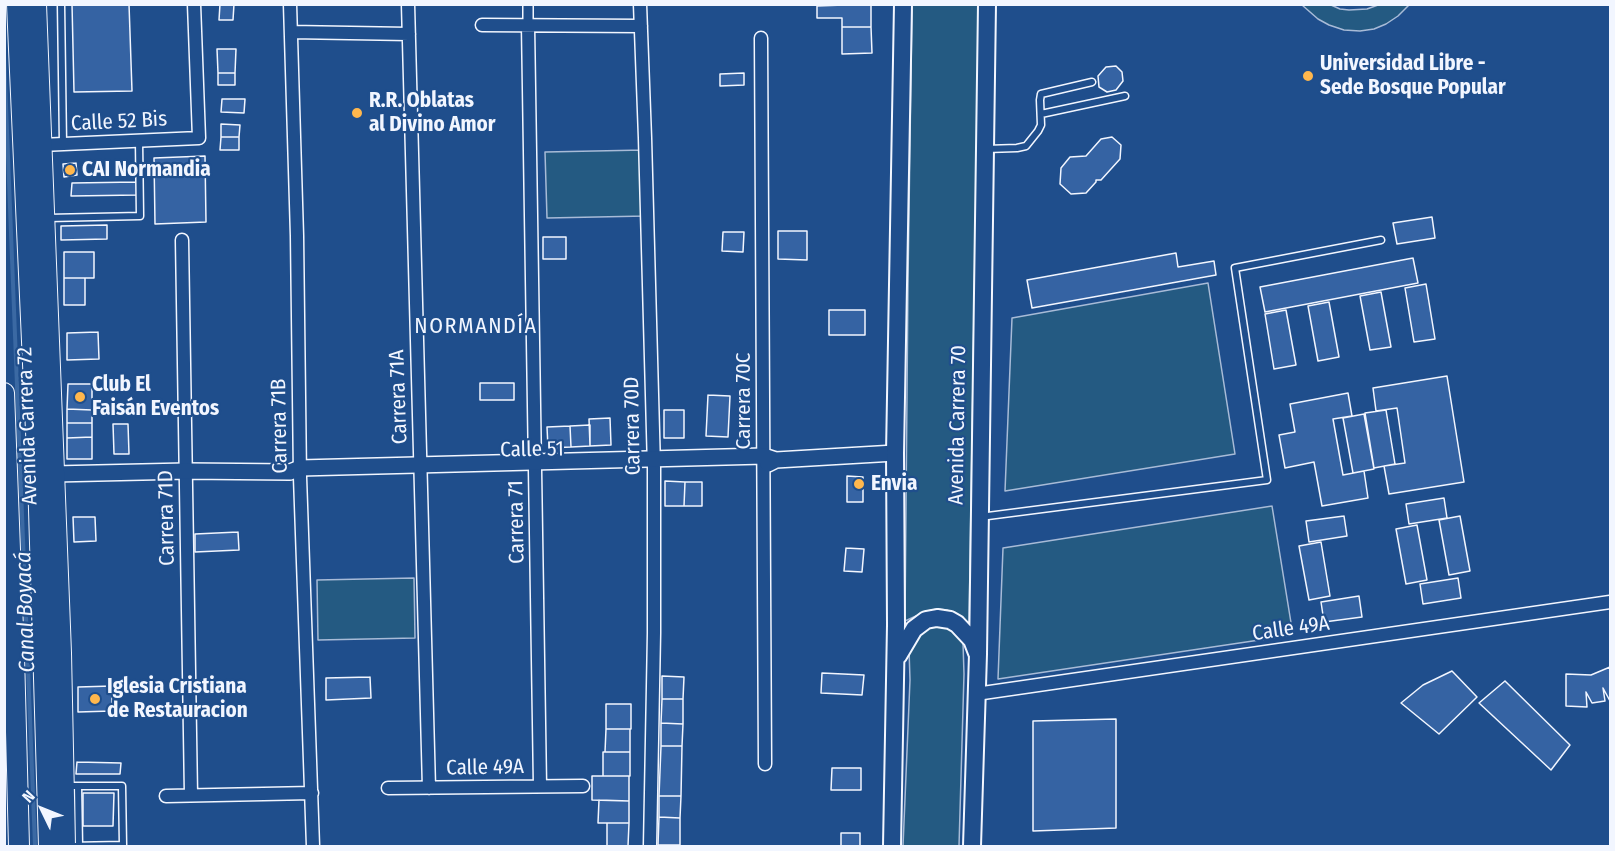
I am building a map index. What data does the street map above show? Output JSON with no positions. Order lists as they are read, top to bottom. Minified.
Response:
{"streets":{"highway":["Avenida Carrera 72"],"main road":["Avenida Carrera 70"],"street":["Calle 52 Bis","Carrera 71A","Carrera 70C","Carrera 71B","Carrera 70D","Calle 51","Carrera 71D","Carrera 71","Calle 49A"]},"crossings":[["Calle 52 Bis","Avenida Carrera 72"],["Carrera 71A","Calle 51"],["Carrera 71A","Calle 49A"],["Carrera 70C","Calle 51"],["Avenida Carrera 70","Calle 49A"],["Avenida Carrera 72","Calle 51"],["Carrera 71B","Calle 51"],["Carrera 70D","Calle 51"],["Calle 51","Carrera 71D"],["Calle 51","Carrera 71"],["Carrera 71","Calle 49A"]],"districts":["NORMANDÍA"],"water":["Canal Boyacá"],"places":["Universidad Libre - Sede Bosque Popular","R.R. Oblatas al Divino Amor","CAI Normandia","Club El Faisán Eventos","Envia","Iglesia Cristiana de Restauracion"],"north":"top left"}
